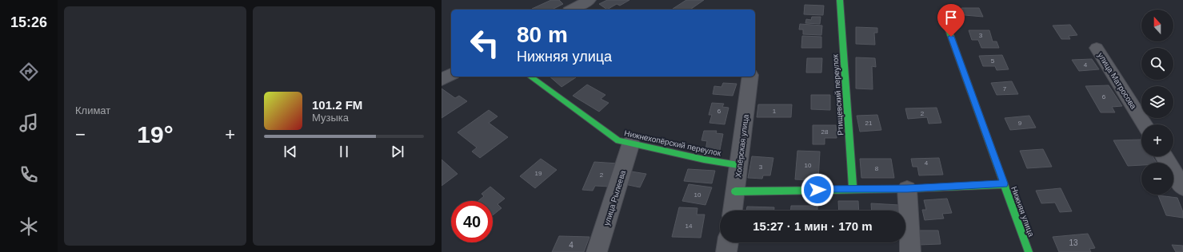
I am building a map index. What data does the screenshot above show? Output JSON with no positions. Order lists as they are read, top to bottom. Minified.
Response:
{"streets":{"street":["улица Матросова","Ртищевский переулок","Нижнехопёрский переулок","Хопёрская улица","улица Рылеева","Нижняя улица"]},"crossings":[["Нижнехопёрский переулок","Хопёрская улица"],["Нижнехопёрский переулок","улица Рылеева"]],"house_numbers":["3","5","4","7","6","6","1","2","21","9","28","4","10","3","8","19","2","10","14","13","4"],"north":"top","page":{"tabs":"15:26","tile":"Климат","map_buttons":["+","−"],"turn":["80 m","Нижняя улица"],"song":["101.2 FM","Музыка"],"heat":["−","19°","+"],"limit":"40","trip":"15:27 · 1 мин · 170 m"}}
